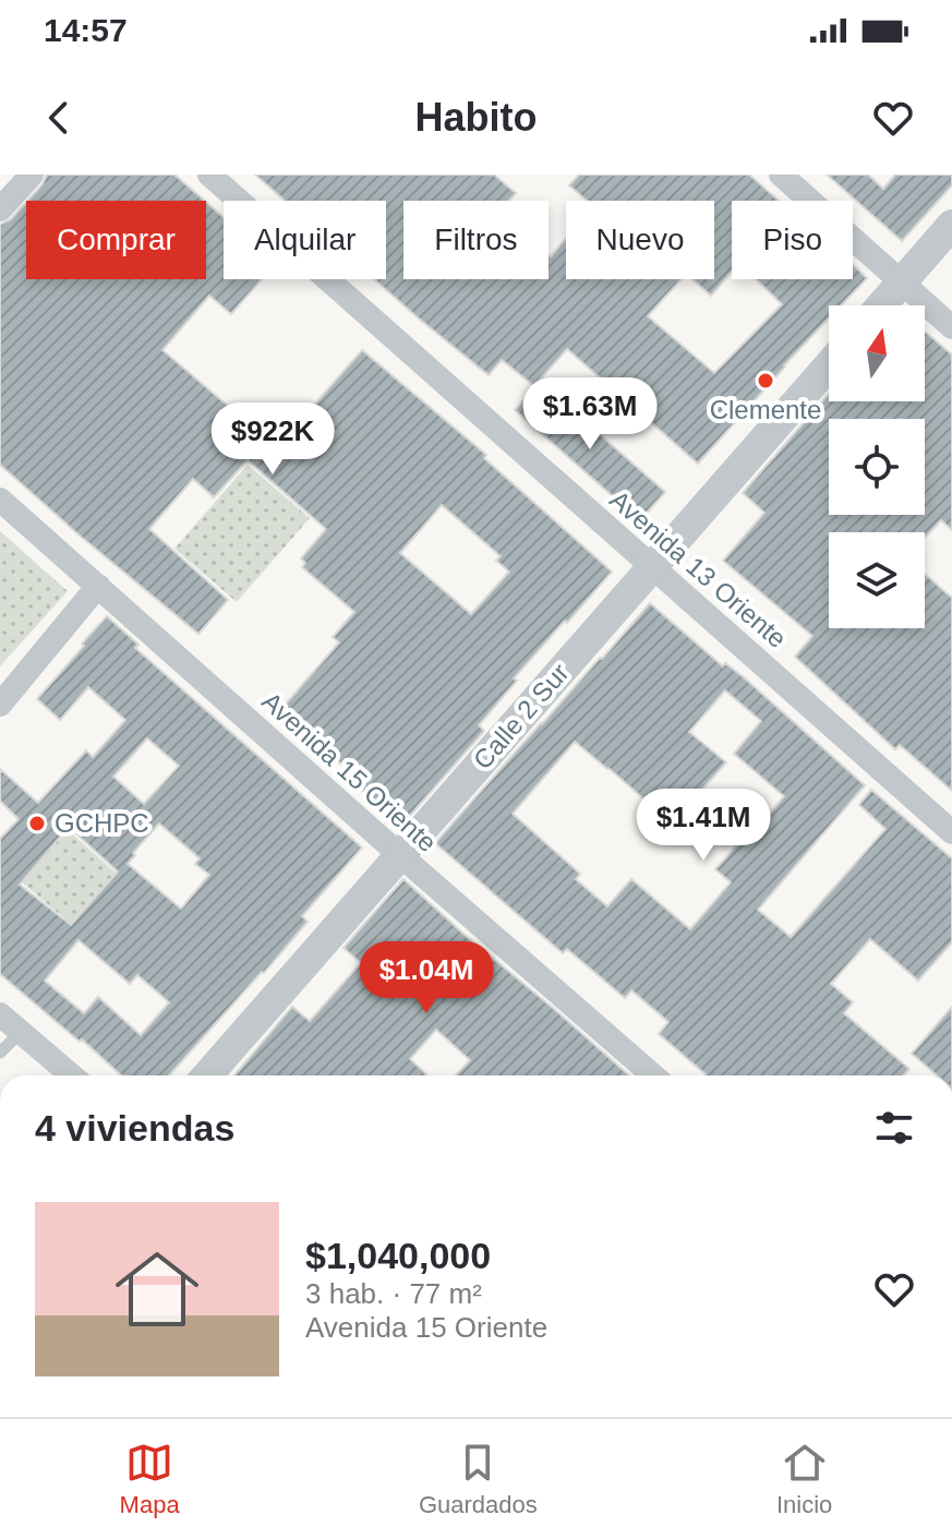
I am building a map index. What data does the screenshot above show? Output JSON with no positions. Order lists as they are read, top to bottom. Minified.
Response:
{"streets":{"street":["Avenida 13 Oriente","Calle 2 Sur","Avenida 15 Oriente"]},"crossings":[["Avenida 13 Oriente","Calle 2 Sur"],["Calle 2 Sur","Avenida 15 Oriente"]],"places":["Clemente","GCHPC"],"north":"top","page":{"status":"14:57","header":"Habito","chip":["Comprar","Alquilar","Filtros","Nuevo","Piso"],"price":["$1.63M","$922K","$1.41M","$1.04M"],"heading":"4 viviendas","list":[{"name":"$1,040,000","note":"3 hab. · 77 m² · Avenida 15 Oriente"}],"tabs":["Mapa","Guardados","Inicio"]}}
